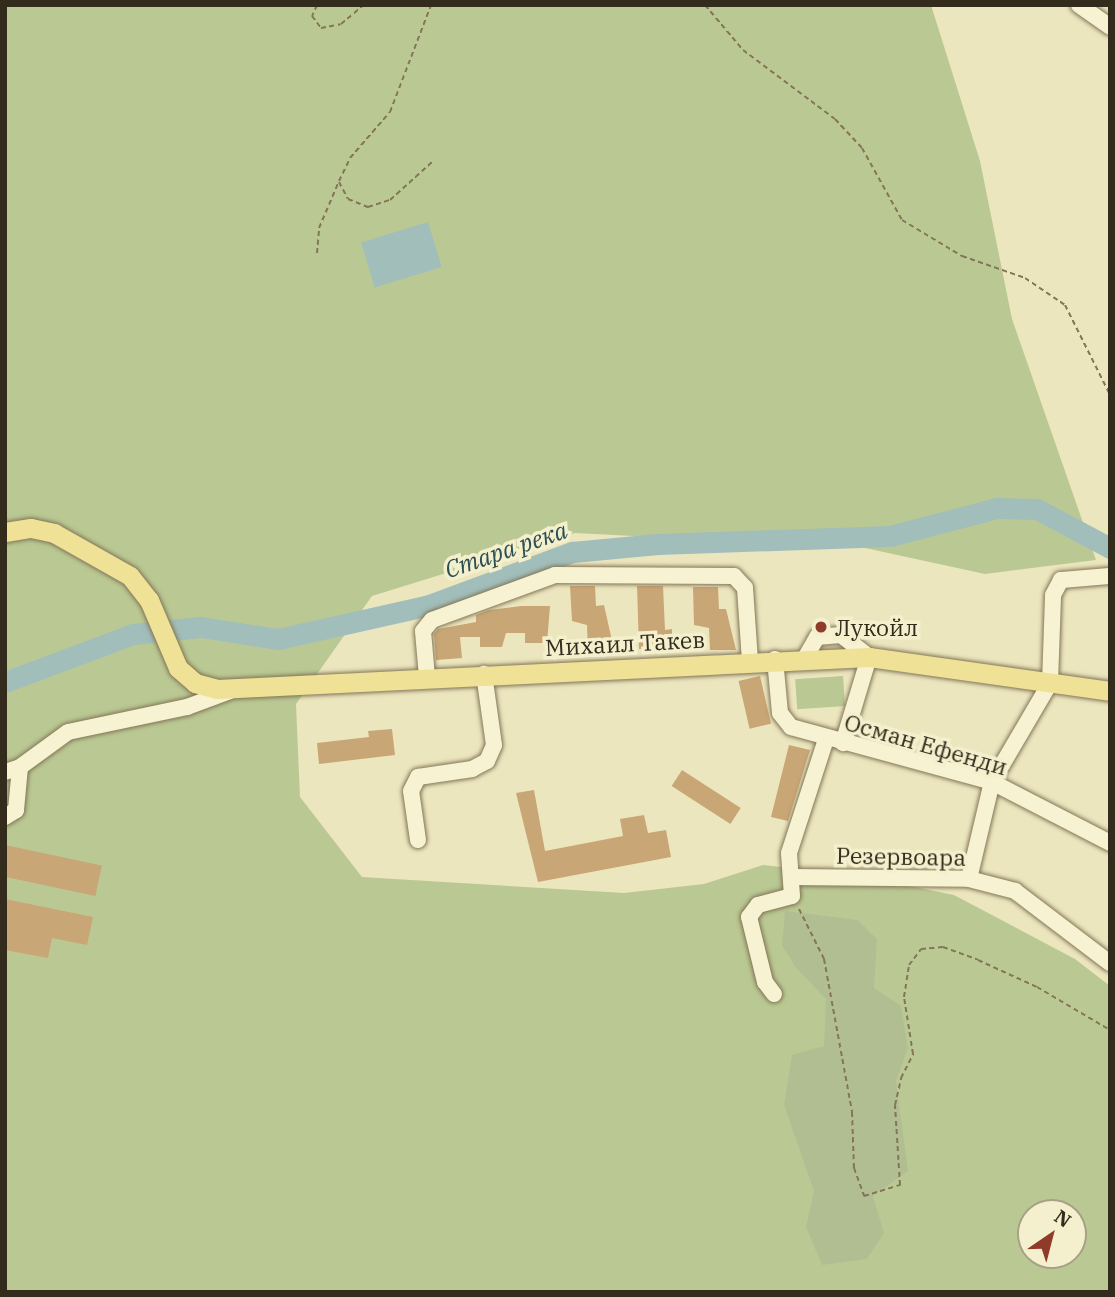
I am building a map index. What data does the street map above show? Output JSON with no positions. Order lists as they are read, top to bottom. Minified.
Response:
{"streets":{"main road":["Михаил Такев"],"street":["Осман Ефенди","Резервоара"]},"crossings":[["Михаил Такев","Осман Ефенди"]],"water":["Стара река"],"places":["Лукойл"],"north":"top right"}
